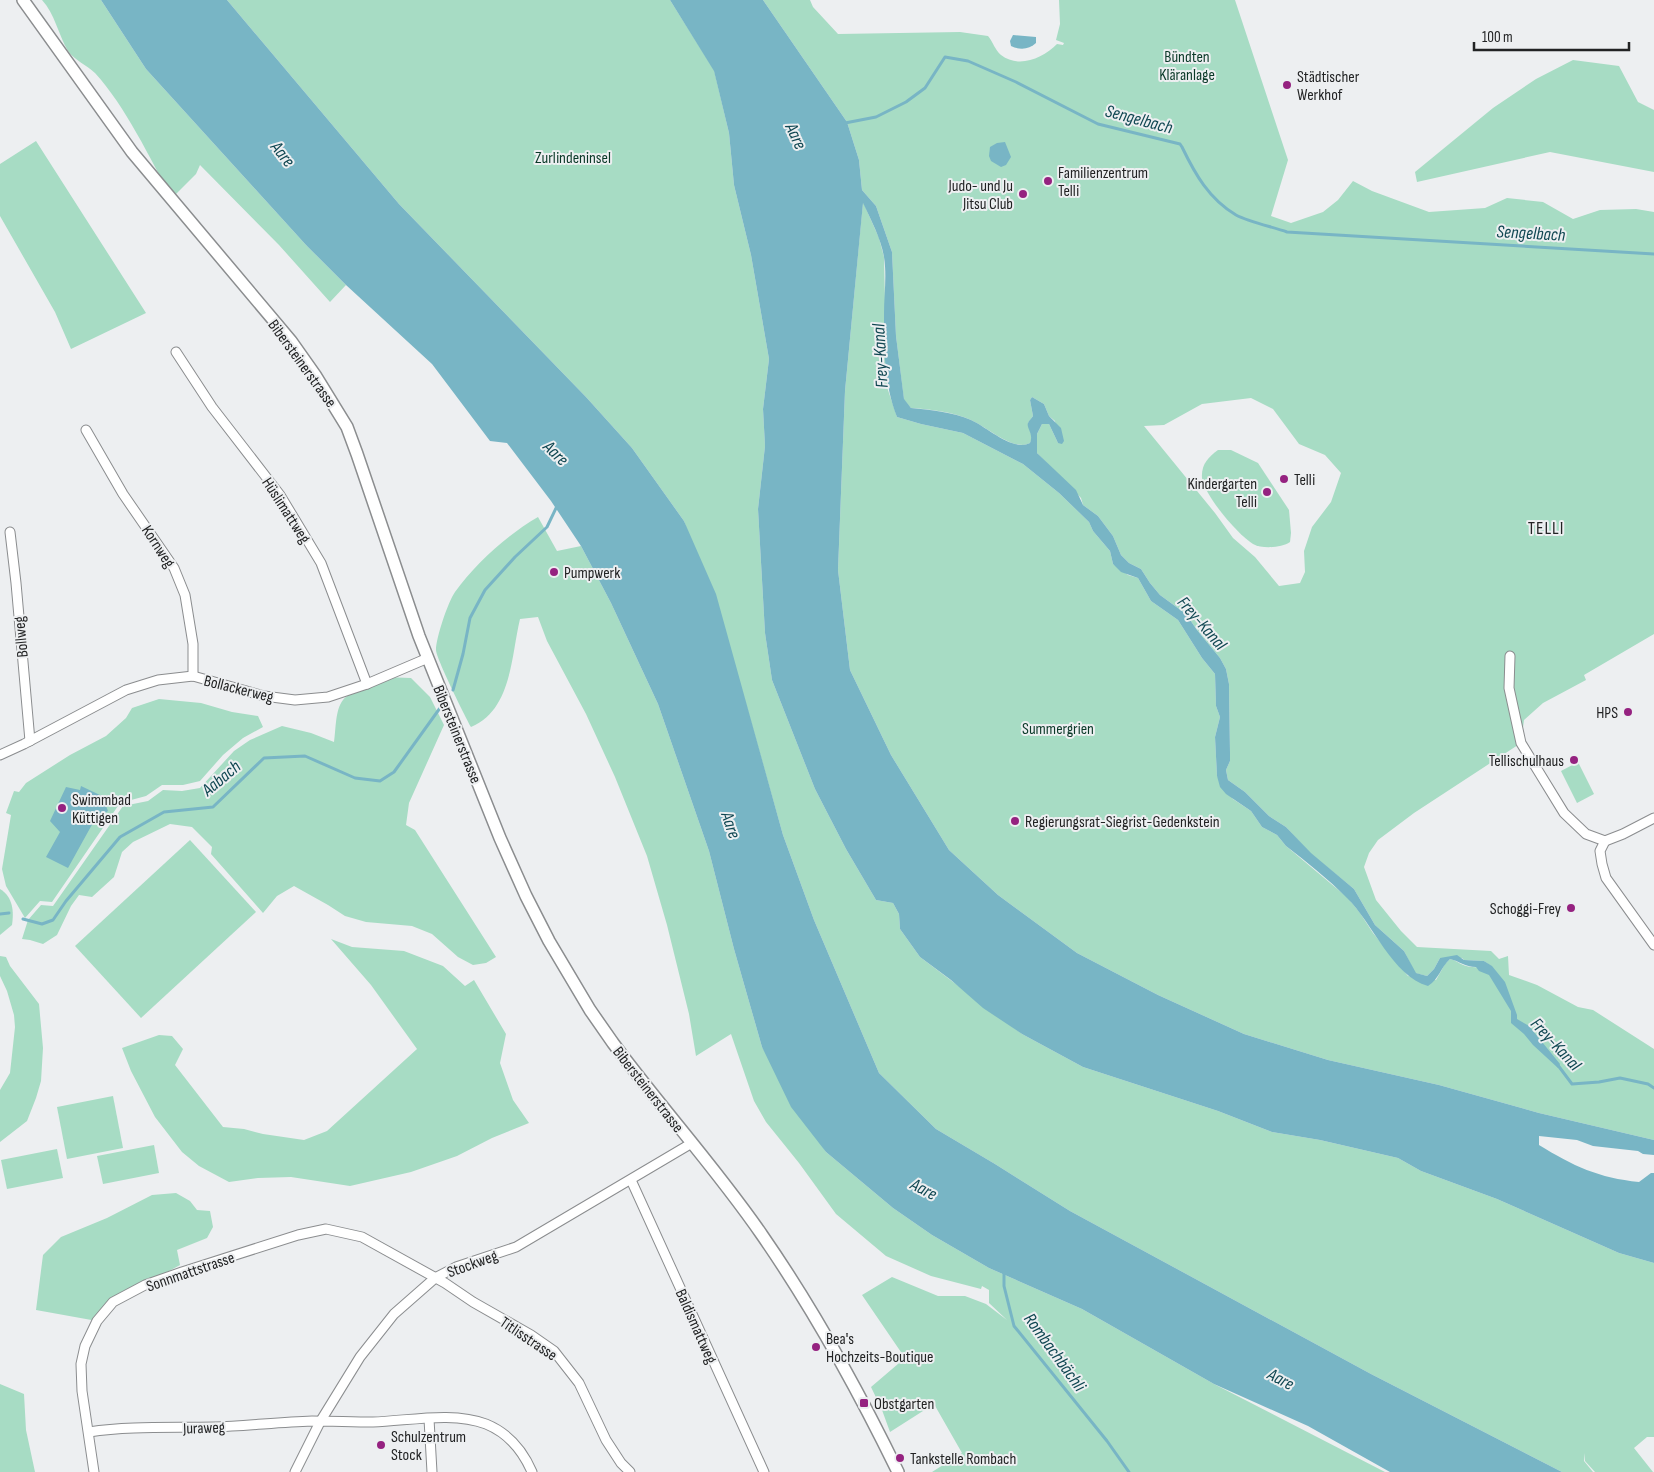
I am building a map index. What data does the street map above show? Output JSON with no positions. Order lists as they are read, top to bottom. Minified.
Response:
{"streets":{"main road":["Bibersteinerstrasse"],"street":["Hüslimattweg","Kornweg","Bollweg","Bollackerweg","Stockweg","Sonnmattstrasse","Baldismattweg","Titlisstrasse","Juraweg"]},"crossings":[["Bibersteinerstrasse","Bollackerweg"],["Bibersteinerstrasse","Stockweg"],["Hüslimattweg","Bollackerweg"],["Kornweg","Bollackerweg"],["Bollweg","Bollackerweg"],["Stockweg","Sonnmattstrasse"],["Stockweg","Baldismattweg"],["Stockweg","Titlisstrasse"],["Stockweg","Juraweg"],["Sonnmattstrasse","Titlisstrasse"],["Sonnmattstrasse","Juraweg"]],"districts":["TELLI"],"water":["Sengelbach","Aare","Frey-Kanal","Aabach","Rombachbächli"],"parks":["Bündten Kläranlage","Zurlindeninsel","Summergrien"],"places":{"other":["Städtischer Werkhof","Familienzentrum Telli","Judo- und Ju Jitsu Club","Telli","Kindergarten Telli","Pumpwerk","HPS","Tellischulhaus","Swimmbad Küttigen","Regierungsrat-Siegrist-Gedenkstein","Schoggi-Frey","Bea's Hochzeits-Boutique","Schulzentrum Stock","Tankstelle Rombach"],"transit":["Obstgarten"]},"scale_bar":"100 m"}
